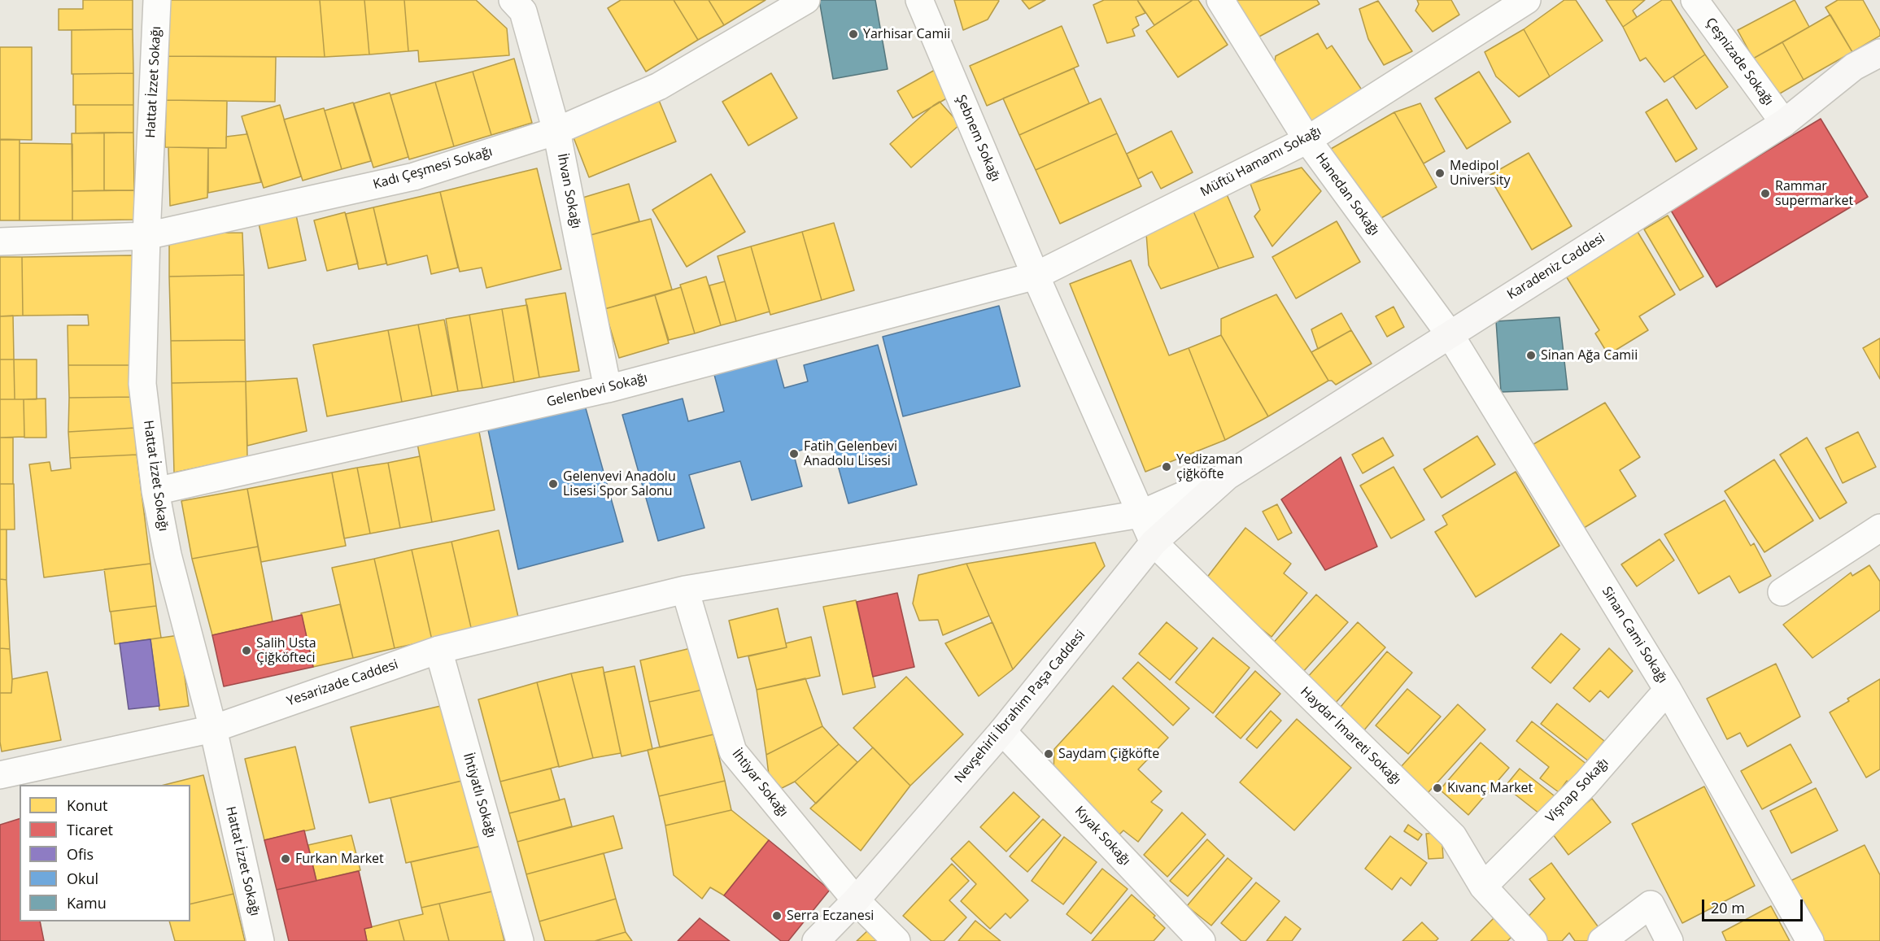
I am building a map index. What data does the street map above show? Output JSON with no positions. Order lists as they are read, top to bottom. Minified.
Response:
{"streets":{"street":["Çeşnizade Sokağı","Hattat İzzet Sokağı","Şebnem Sokağı","Müftü Hamamı Sokağı","Kadı Çeşmesi Sokağı","İhvan Sokağı","Hanedan Sokağı","Karadeniz Caddesi","Gelenbevi Sokağı","Sinan Cami Sokağı","Yesarizade Caddesi","Nevşehirli İbrahim Paşa Caddesi","Haydar İmareti Sokağı","İhtiyar Sokağı","Vişnap Sokağı","İhtiyatlı Sokağı","Kıyak Sokağı"]},"crossings":[["Çeşnizade Sokağı","Karadeniz Caddesi"],["Hattat İzzet Sokağı","Kadı Çeşmesi Sokağı"],["Hattat İzzet Sokağı","Gelenbevi Sokağı"],["Hattat İzzet Sokağı","Yesarizade Caddesi"],["Şebnem Sokağı","Müftü Hamamı Sokağı"],["Şebnem Sokağı","Gelenbevi Sokağı"],["Şebnem Sokağı","Yesarizade Caddesi"],["Şebnem Sokağı","Nevşehirli İbrahim Paşa Caddesi"],["Şebnem Sokağı","Haydar İmareti Sokağı"],["Müftü Hamamı Sokağı","Hanedan Sokağı"],["Müftü Hamamı Sokağı","Gelenbevi Sokağı"],["Kadı Çeşmesi Sokağı","İhvan Sokağı"],["İhvan Sokağı","Gelenbevi Sokağı"],["Hanedan Sokağı","Karadeniz Caddesi"],["Hanedan Sokağı","Sinan Cami Sokağı"],["Karadeniz Caddesi","Sinan Cami Sokağı"],["Karadeniz Caddesi","Yesarizade Caddesi"],["Karadeniz Caddesi","Nevşehirli İbrahim Paşa Caddesi"],["Sinan Cami Sokağı","Vişnap Sokağı"],["Yesarizade Caddesi","Nevşehirli İbrahim Paşa Caddesi"],["Yesarizade Caddesi","İhtiyar Sokağı"],["Yesarizade Caddesi","İhtiyatlı Sokağı"],["Nevşehirli İbrahim Paşa Caddesi","Haydar İmareti Sokağı"],["Nevşehirli İbrahim Paşa Caddesi","İhtiyar Sokağı"],["Nevşehirli İbrahim Paşa Caddesi","Kıyak Sokağı"],["Haydar İmareti Sokağı","Vişnap Sokağı"]],"places":["Yarhisar Camii","Medipol University","Rammar supermarket","Sinan Ağa Camii","Fatih Gelenbevi Anadolu Lisesi","Yedizaman çiğköfte","Gelenvevi Anadolu Lisesi Spor Salonu","Salih Usta Çiğköfteci","Saydam Çiğköfte","Kıvanç Market","Furkan Market","Serra Eczanesi"],"legend":["Konut","Ticaret","Ofis","Okul","Kamu"],"scale_bar":"20 m"}
